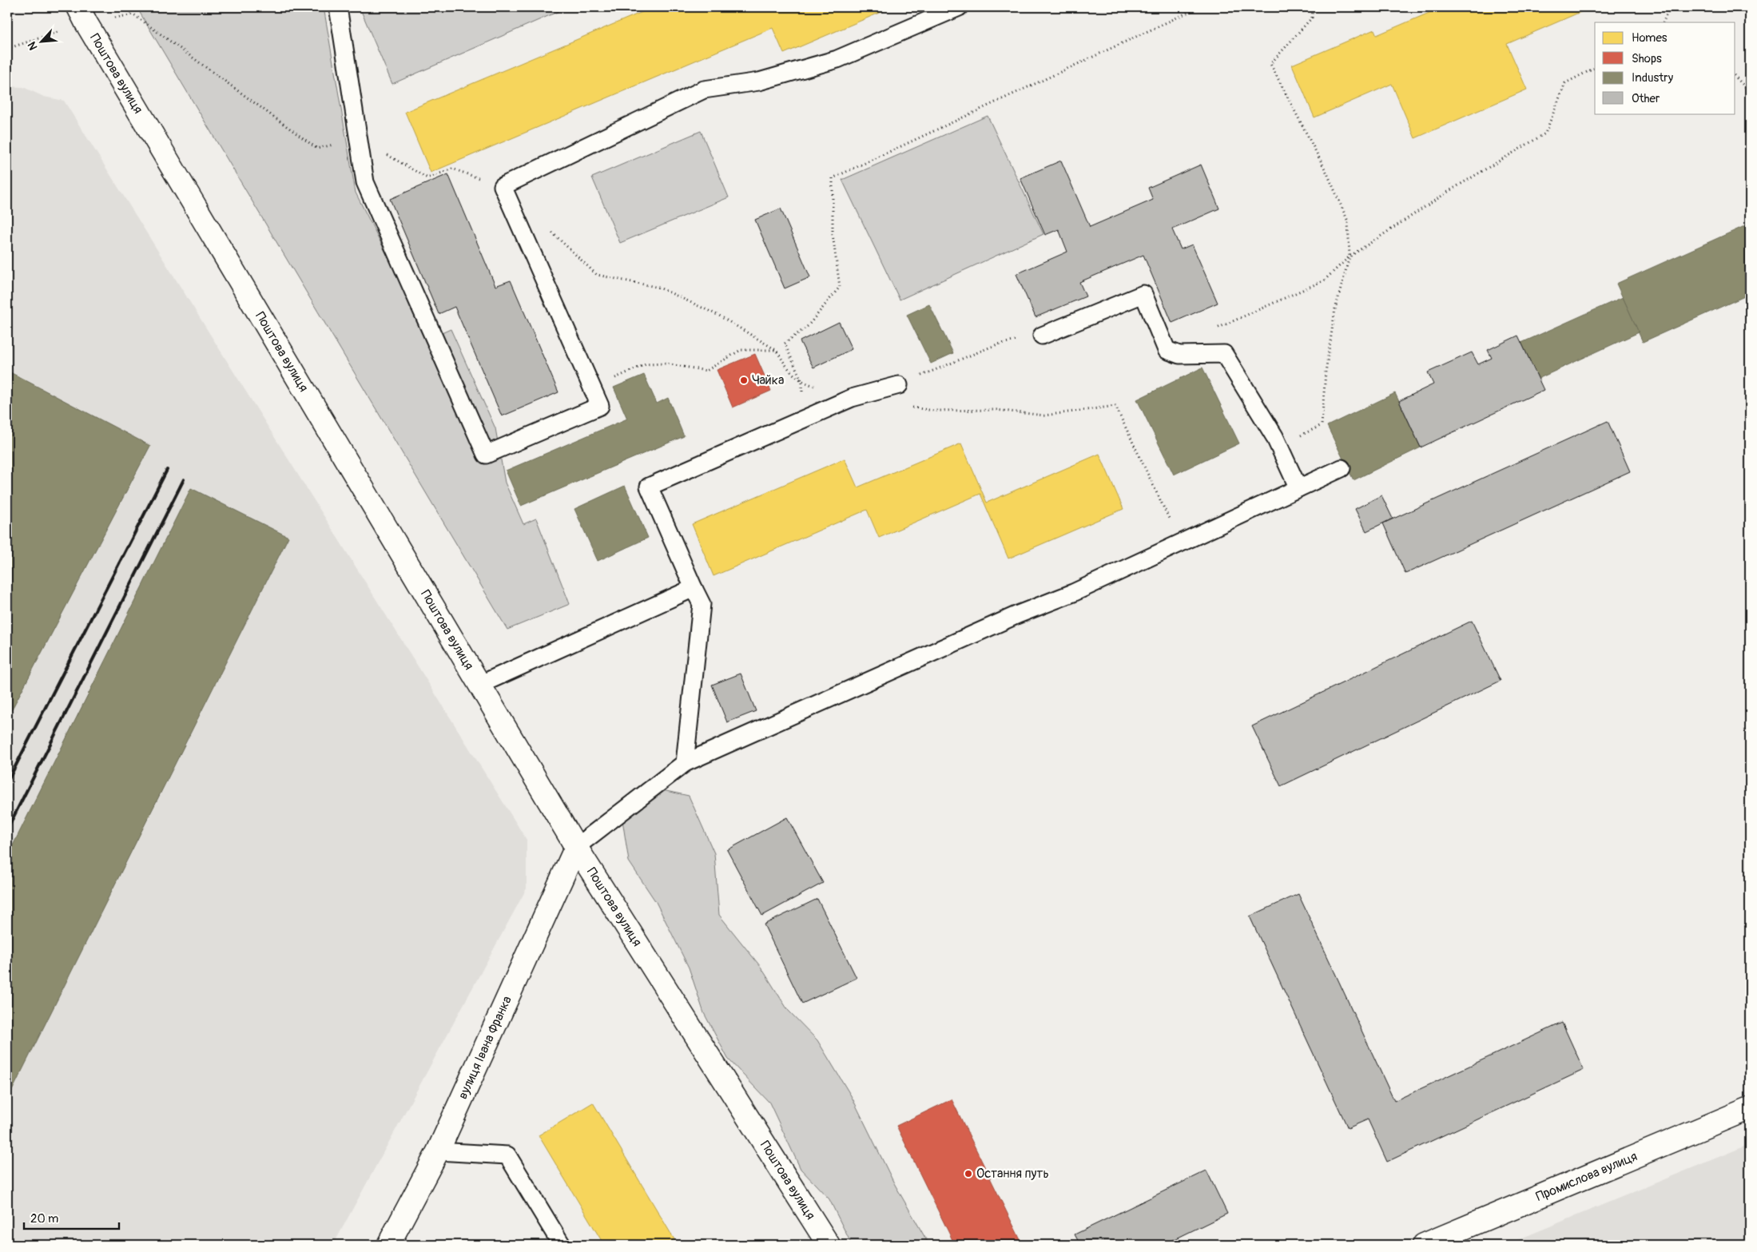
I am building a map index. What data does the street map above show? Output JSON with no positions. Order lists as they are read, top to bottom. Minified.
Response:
{"streets":{"street":["Поштова вулиця","вулиця Івана Франка","Промислова вулиця"]},"crossings":[["Поштова вулиця","вулиця Івана Франка"]],"places":["Чайка","Остання путь"],"legend":["Homes","Shops","Industry","Other"],"scale_bar":"20 m","north":"bottom left"}
